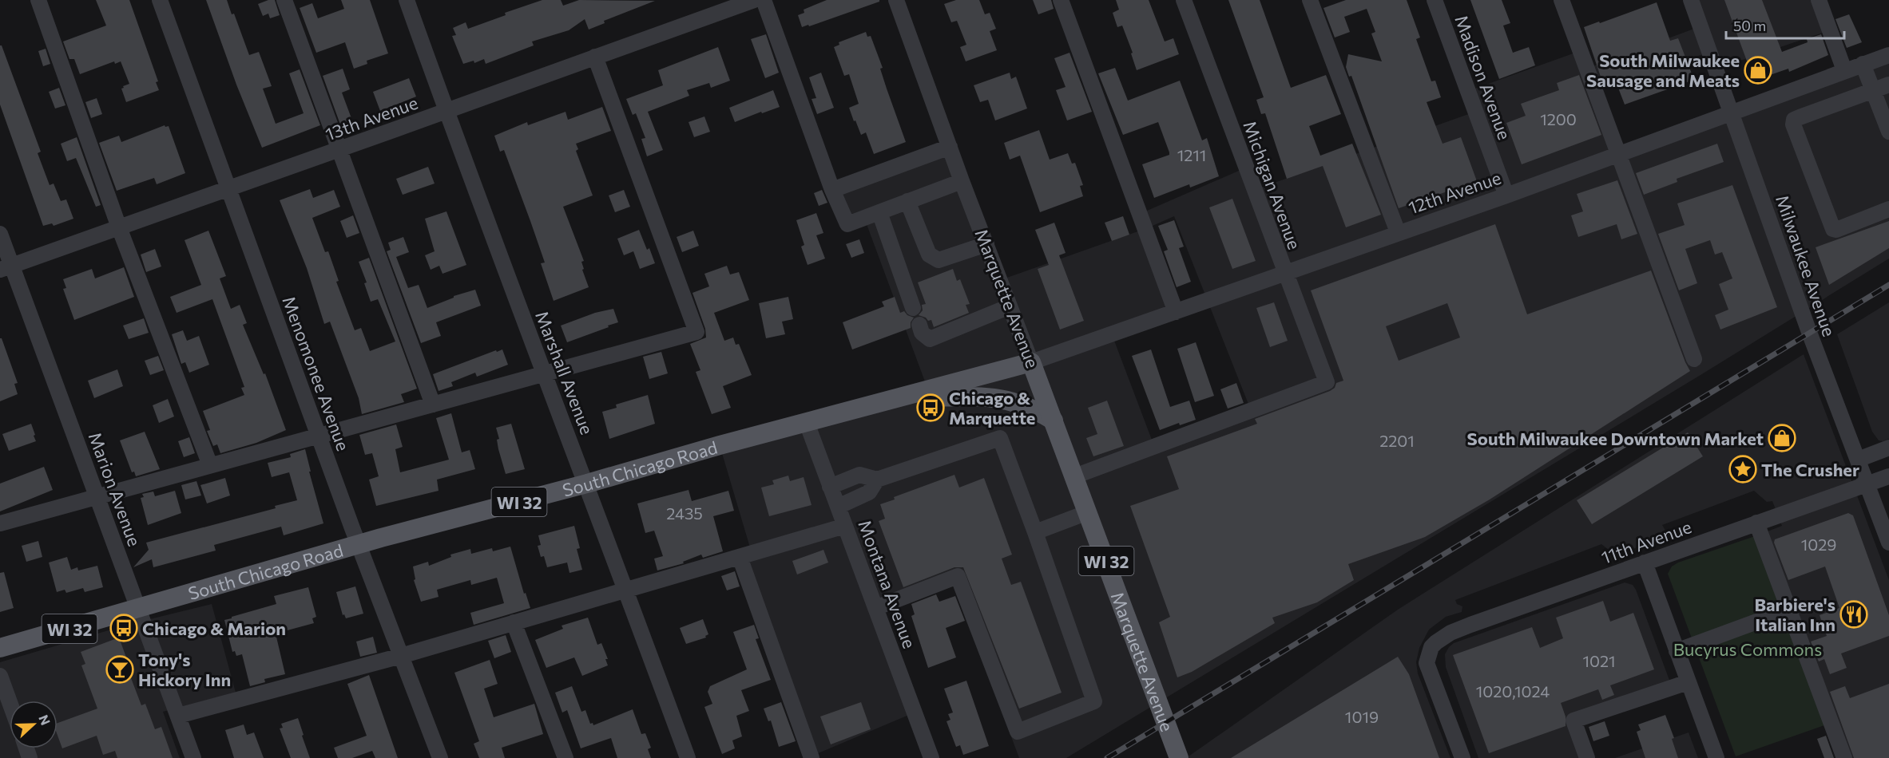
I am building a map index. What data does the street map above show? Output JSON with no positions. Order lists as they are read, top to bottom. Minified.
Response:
{"streets":{"main road":["Marquette Avenue","South Chicago Road","WI 32"],"street":["Madison Avenue","13th Avenue","Michigan Avenue","12th Avenue","Milwaukee Avenue","Marshall Avenue","Menomonee Avenue","Marion Avenue","11th Avenue","Montana Avenue"]},"crossings":[["Madison Avenue","12th Avenue"],["13th Avenue","Marshall Avenue"],["13th Avenue","Menomonee Avenue"],["13th Avenue","Marion Avenue"],["Michigan Avenue","12th Avenue"],["Michigan Avenue","Marquette Avenue"],["12th Avenue","Milwaukee Avenue"],["12th Avenue","Marquette Avenue"],["12th Avenue","South Chicago Road"],["Milwaukee Avenue","11th Avenue"],["Marquette Avenue","South Chicago Road"],["Marquette Avenue","WI 32"],["Marshall Avenue","South Chicago Road"],["Menomonee Avenue","South Chicago Road"],["South Chicago Road","Marion Avenue"],["South Chicago Road","WI 32"],["South Chicago Road","Montana Avenue"]],"parks":["Bucyrus Commons"],"places":{"shop":["South Milwaukee Sausage and Meats","South Milwaukee Downtown Market"],"bus stop":["Chicago & Marquette","Chicago & Marion"],"place":["The Crusher"],"restaurant":["Barbiere's Italian Inn"],"bar":["Tony's Hickory Inn"]},"house_numbers":["1200","1211","2201","2435","1029","1021","1020,1024","1019"],"scale_bar":"50 m","north":"right"}
